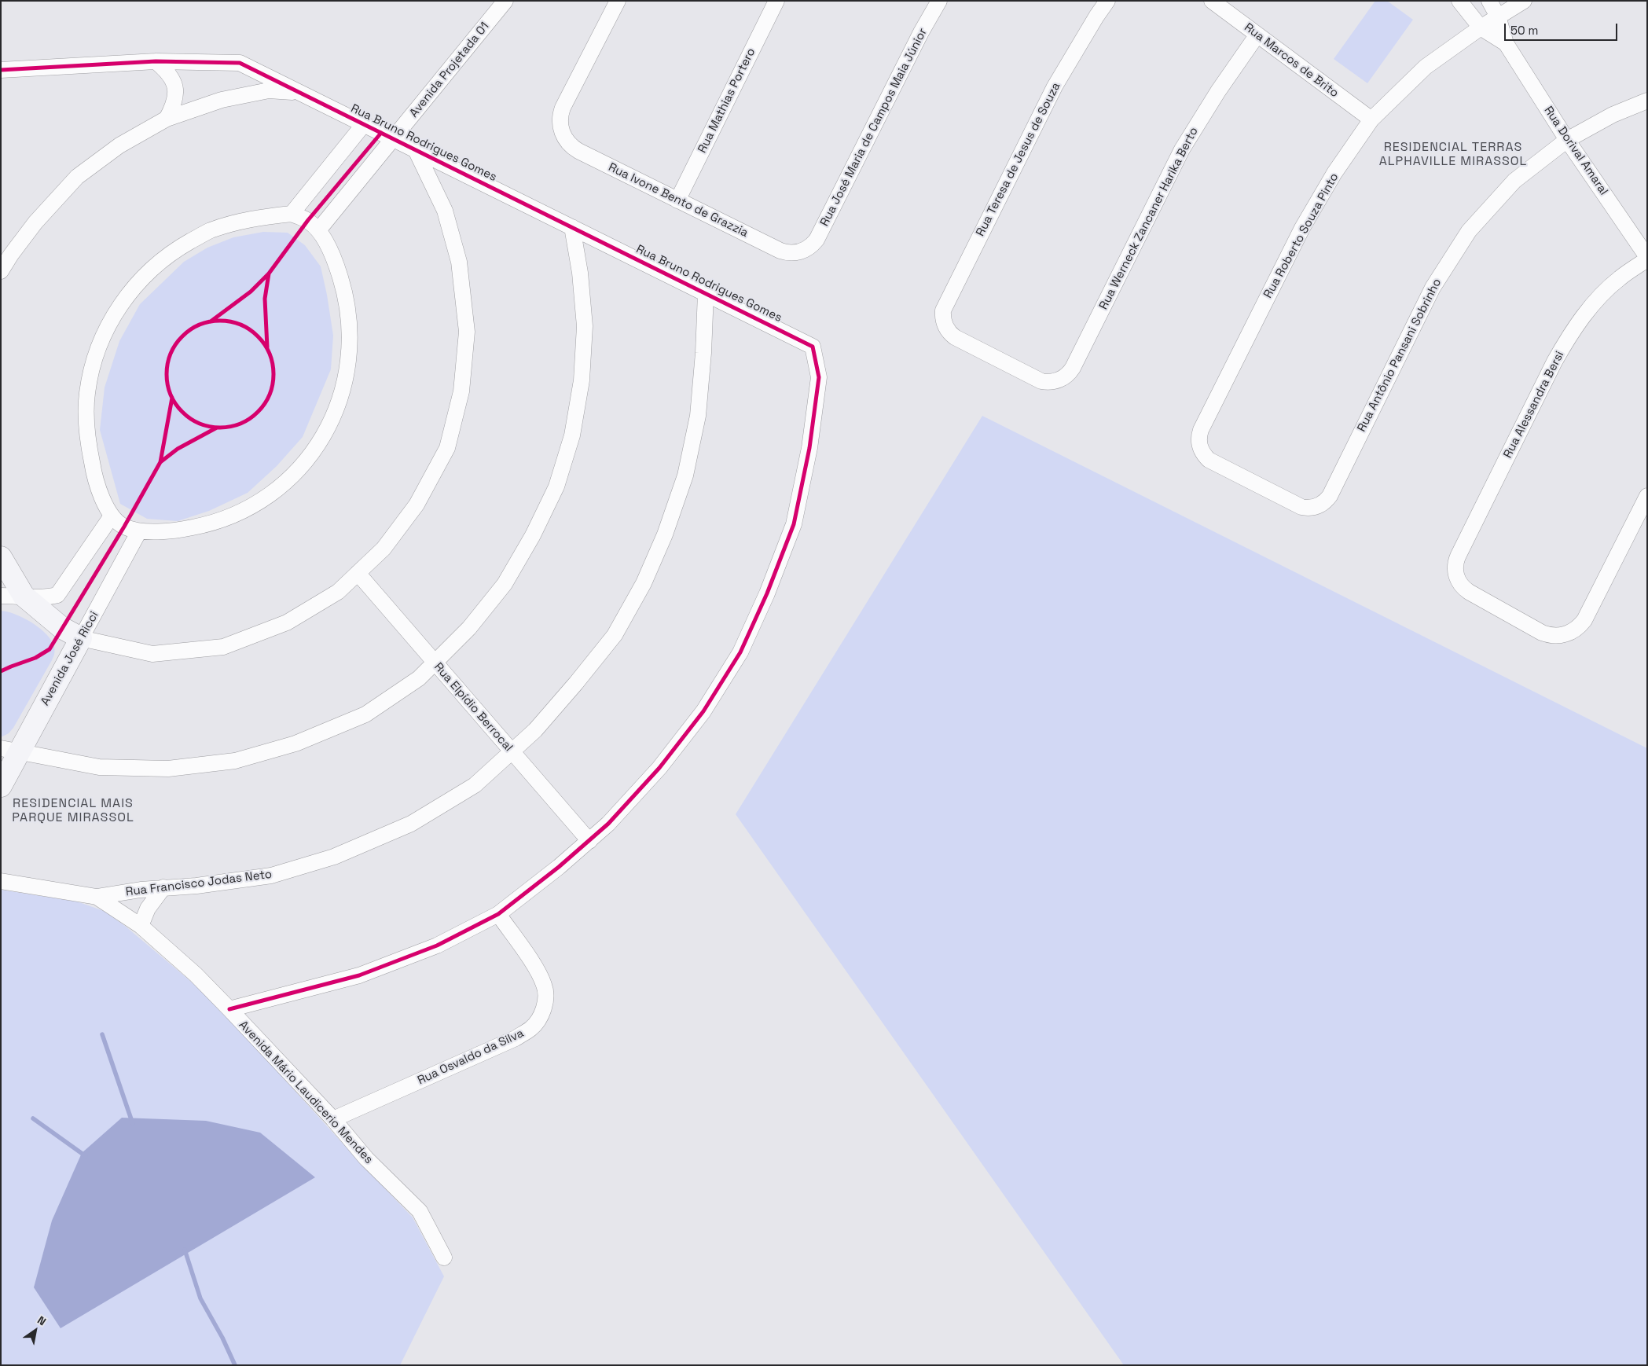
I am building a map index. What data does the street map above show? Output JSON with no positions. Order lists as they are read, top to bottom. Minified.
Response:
{"streets":{"street":["Rua Marcos de Brito","Avenida Projetada 01","Rua Mathias Portero","Rua José Maria de Campos Maia Júnior","Rua Bruno Rodrigues Gomes","Rua Dorival Amaral","Rua Teresa de Jesus de Souza","Rua Ivone Bento de Grazzia","Rua Werneck Zancaner Harika Berto","Rua Roberto Souza Pinto","Rua Antônio Pansani Sobrinho","Rua Alessandra Bersi","Avenida José Ricci","Rua Elpídio Berrocal","Rua Francisco Jodas Neto","Rua Osvaldo da Silva","Avenida Mário Laudicerio Mendes"]},"crossings":[["Rua Marcos de Brito","Rua Werneck Zancaner Harika Berto"],["Rua Marcos de Brito","Rua Roberto Souza Pinto"],["Avenida Projetada 01","Rua Bruno Rodrigues Gomes"],["Rua Mathias Portero","Rua Ivone Bento de Grazzia"],["Rua José Maria de Campos Maia Júnior","Rua Ivone Bento de Grazzia"],["Rua Bruno Rodrigues Gomes","Rua Elpídio Berrocal"],["Rua Bruno Rodrigues Gomes","Rua Francisco Jodas Neto"],["Rua Dorival Amaral","Rua Antônio Pansani Sobrinho"],["Rua Dorival Amaral","Rua Alessandra Bersi"],["Rua Teresa de Jesus de Souza","Rua Werneck Zancaner Harika Berto"],["Rua Roberto Souza Pinto","Rua Antônio Pansani Sobrinho"],["Rua Elpídio Berrocal","Rua Francisco Jodas Neto"],["Rua Francisco Jodas Neto","Avenida Mário Laudicerio Mendes"],["Rua Osvaldo da Silva","Avenida Mário Laudicerio Mendes"]],"districts":["RESIDENCIAL TERRAS ALPHAVILLE MIRASSOL","RESIDENCIAL MAIS PARQUE MIRASSOL"],"scale_bar":"50 m","north":"top right"}
